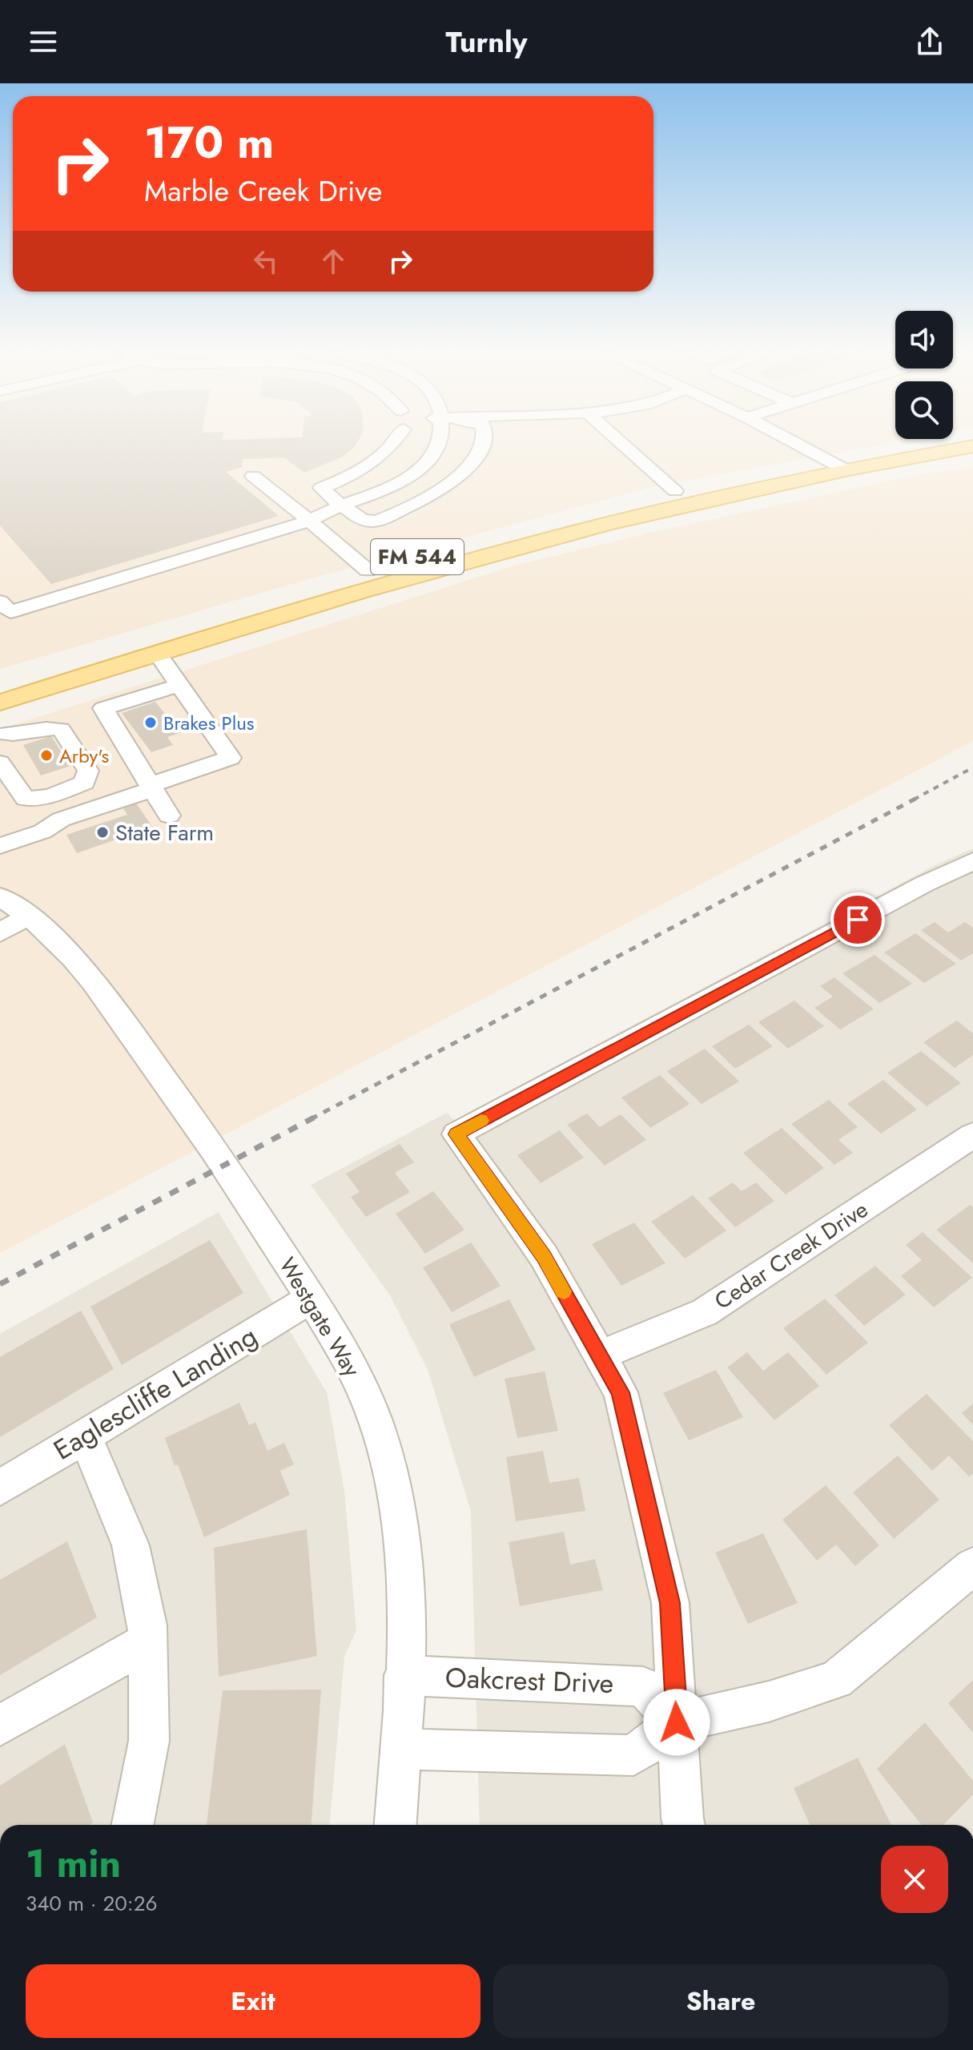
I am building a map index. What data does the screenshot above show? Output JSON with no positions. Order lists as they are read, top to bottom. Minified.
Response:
{"streets":{"main road":["FM 544"],"street":["Cedar Creek Drive","Westgate Way","Eaglescliffe Landing","Oakcrest Drive"]},"crossings":[["Westgate Way","Eaglescliffe Landing"],["Westgate Way","Oakcrest Drive"]],"places":["Brakes Plus","Arby's","State Farm"],"page":{"header":"Turnly","turn":["170 m","Marble Creek Drive"],"heading":["1 min","340 m · 20:26"],"buttons":["Exit","Share"]}}
